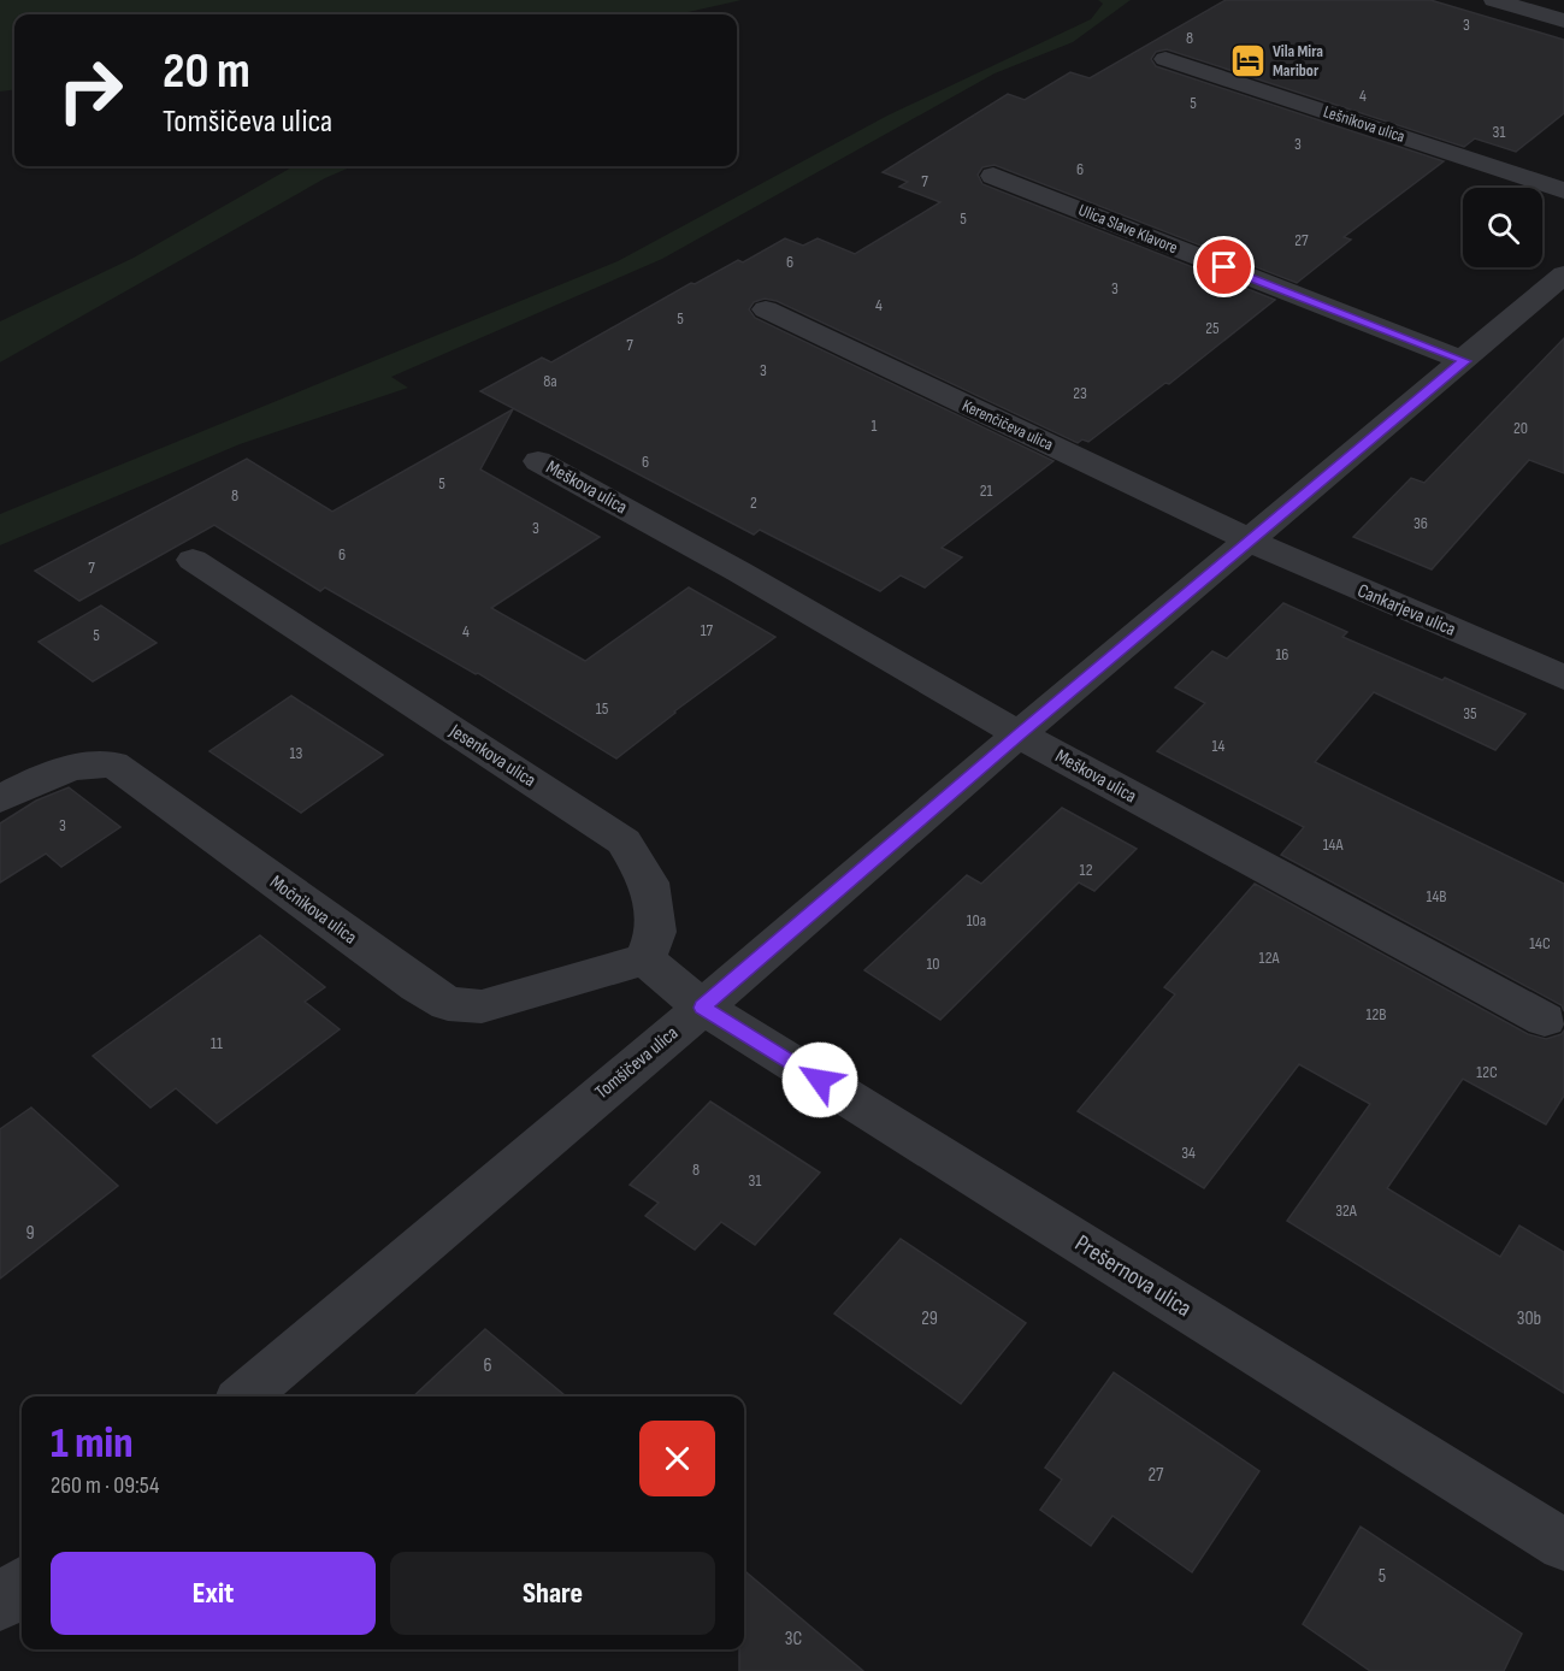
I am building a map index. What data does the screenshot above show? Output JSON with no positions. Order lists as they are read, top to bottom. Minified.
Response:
{"streets":{"street":["Lešnikova ulica","Ulica Slave Klavore","Kerenčičeva ulica","Meškova ulica","Cankarjeva ulica","Jesenkova ulica","Močnikova ulica","Tomšičeva ulica","Prešernova ulica"]},"crossings":[["Ulica Slave Klavore","Tomšičeva ulica"],["Kerenčičeva ulica","Cankarjeva ulica"],["Kerenčičeva ulica","Tomšičeva ulica"],["Meškova ulica","Tomšičeva ulica"],["Cankarjeva ulica","Tomšičeva ulica"],["Jesenkova ulica","Močnikova ulica"],["Tomšičeva ulica","Prešernova ulica"]],"places":{"hotel":["Vila Mira Maribor"]},"house_numbers":["3","8","4","5","31","3","6","7","5","27","6","3","4","5","25","7","3","8a","23","1","20","6","5","21","8","2","36","3","6","7","17","4","5","16","15","35","14","13","3","14A","12","14B","10a","14C","12A","10","12B","11","12C","34","8","31","32A","9","29","30b","6","27","5","3C"],"page":{"turn":["20 m","Tomšičeva ulica"],"heading":["1 min","260 m · 09:54"],"buttons":["Exit","Share"]}}
